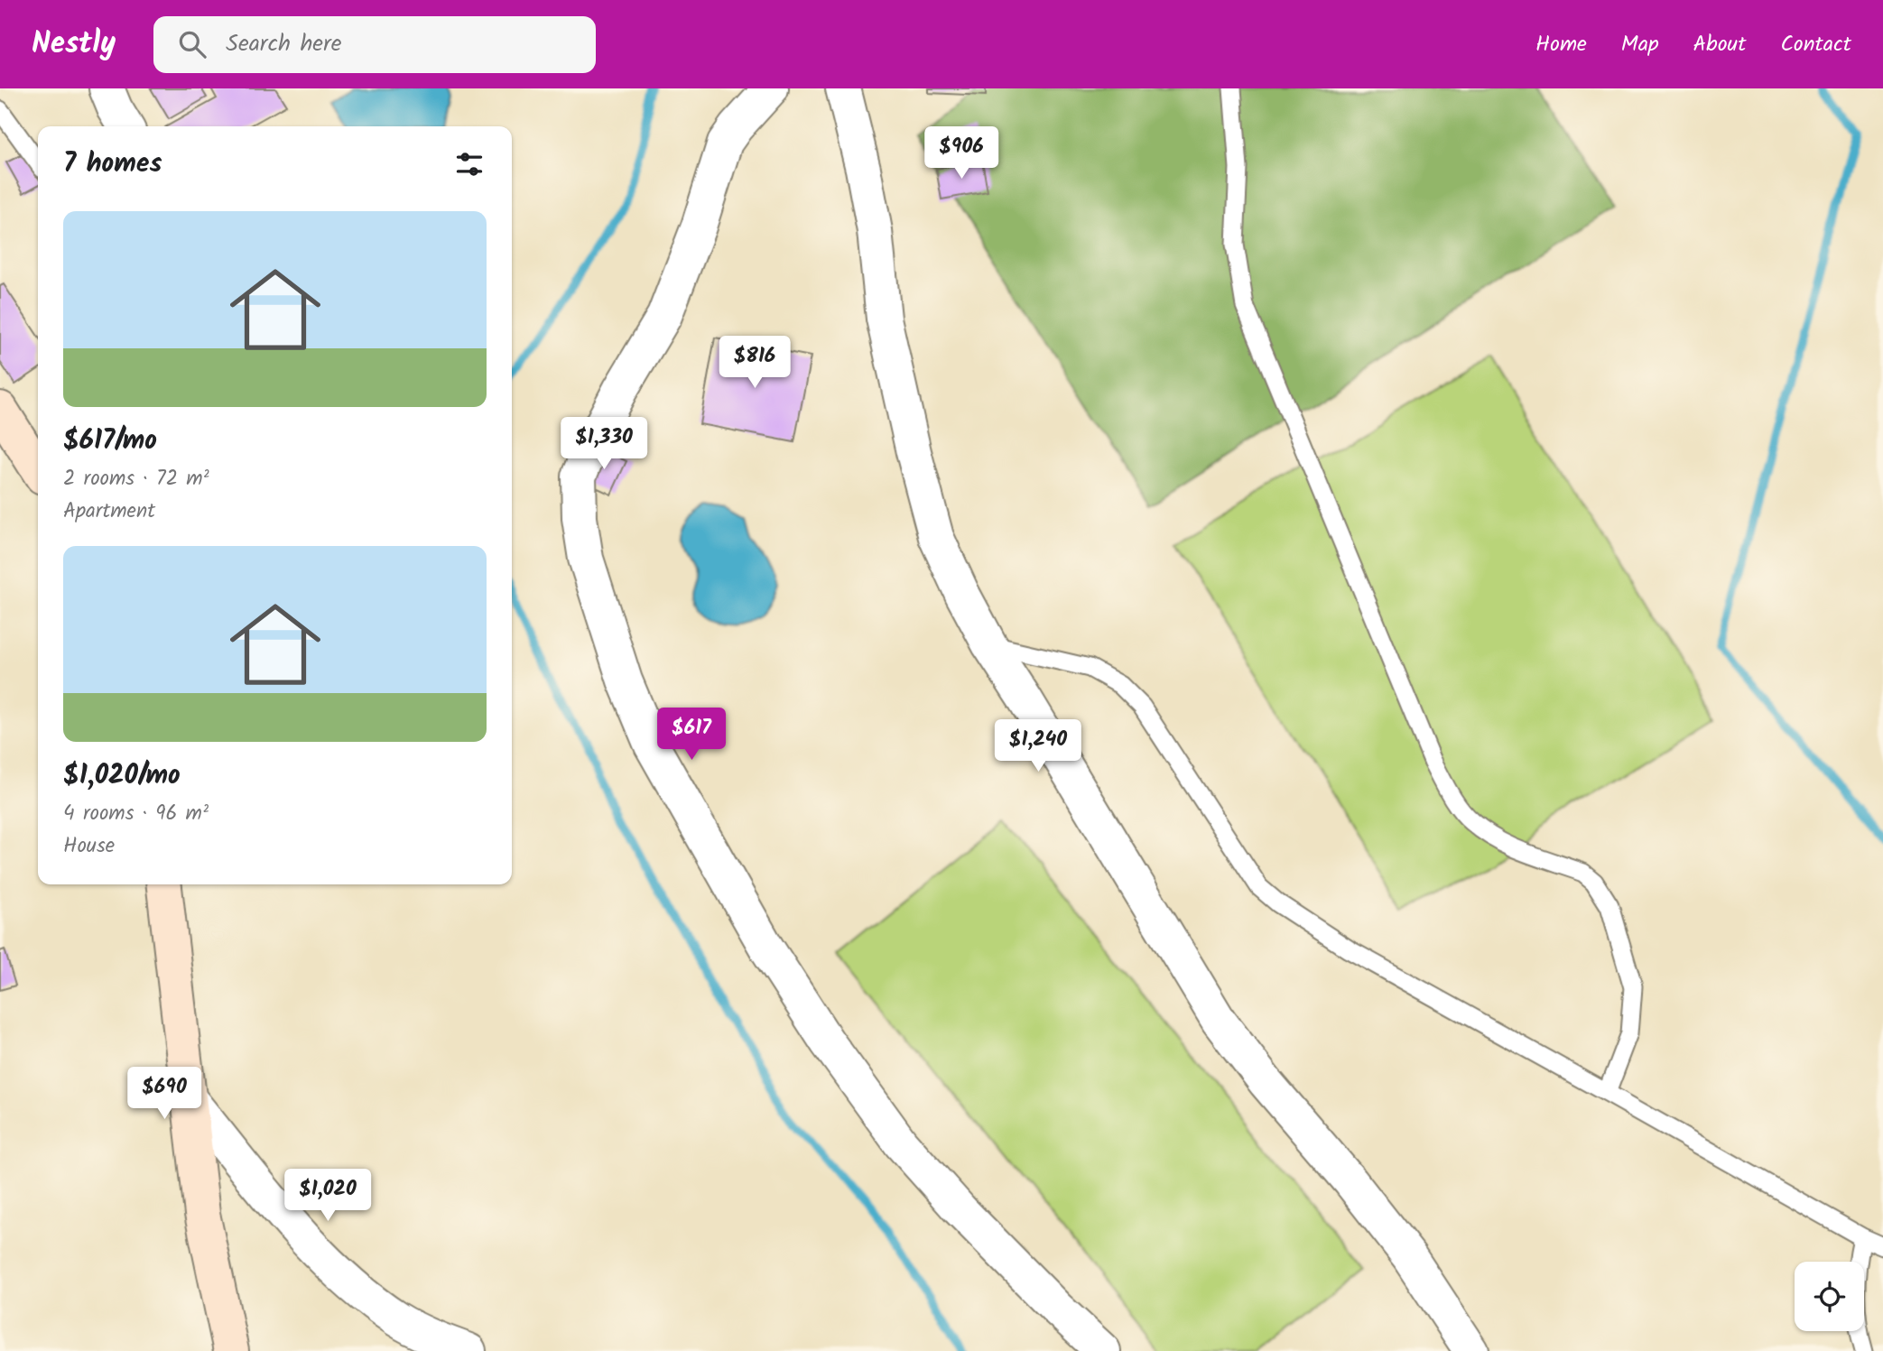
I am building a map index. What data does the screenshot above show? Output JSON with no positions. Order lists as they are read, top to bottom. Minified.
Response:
{"page":{"header":"Nestly","search":"Search here","nav":["Home","Map","About","Contact"],"price":["$906","$816","$1,330","$617","$1,240","$690","$1,020"],"heading":"7 homes","list":[{"name":"$617/mo","note":"2 rooms · 72 m² · Apartment"},{"name":"$1,020/mo","note":"4 rooms · 96 m² · House"}]}}
